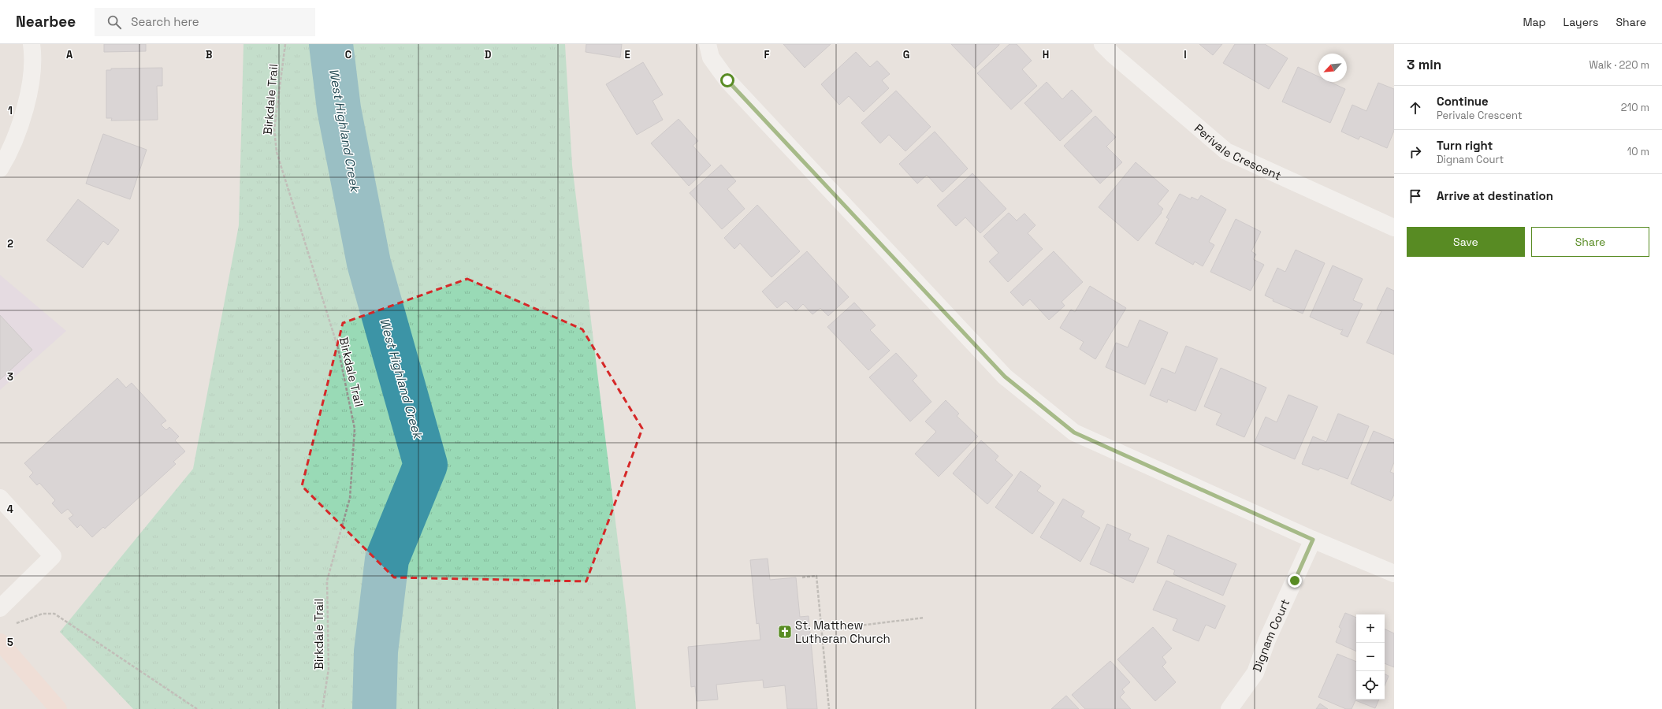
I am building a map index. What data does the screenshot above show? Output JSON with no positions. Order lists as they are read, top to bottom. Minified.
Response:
{"streets":{"street":["Perivale Crescent","Dignam Court"],"path":["Birkdale Trail"]},"water":["West Highland Creek"],"places":{"church":["St. Matthew Lutheran Church"]},"north":"bottom left","page":{"header":"Nearbee","search":"Search here","nav":["Map","Layers","Share"],"heading":["3 min","Walk · 220 m"],"list":[["Continue","Perivale Crescent","210 m"],["Turn right","Dignam Court","10 m"],"Arrive at destination"],"buttons":["Save","Share"],"map_buttons":["+","−"]},"grid":{"columns":["A","B","C","D","E","F","G","H","I"],"rows":["1","2","3","4","5"]}}
